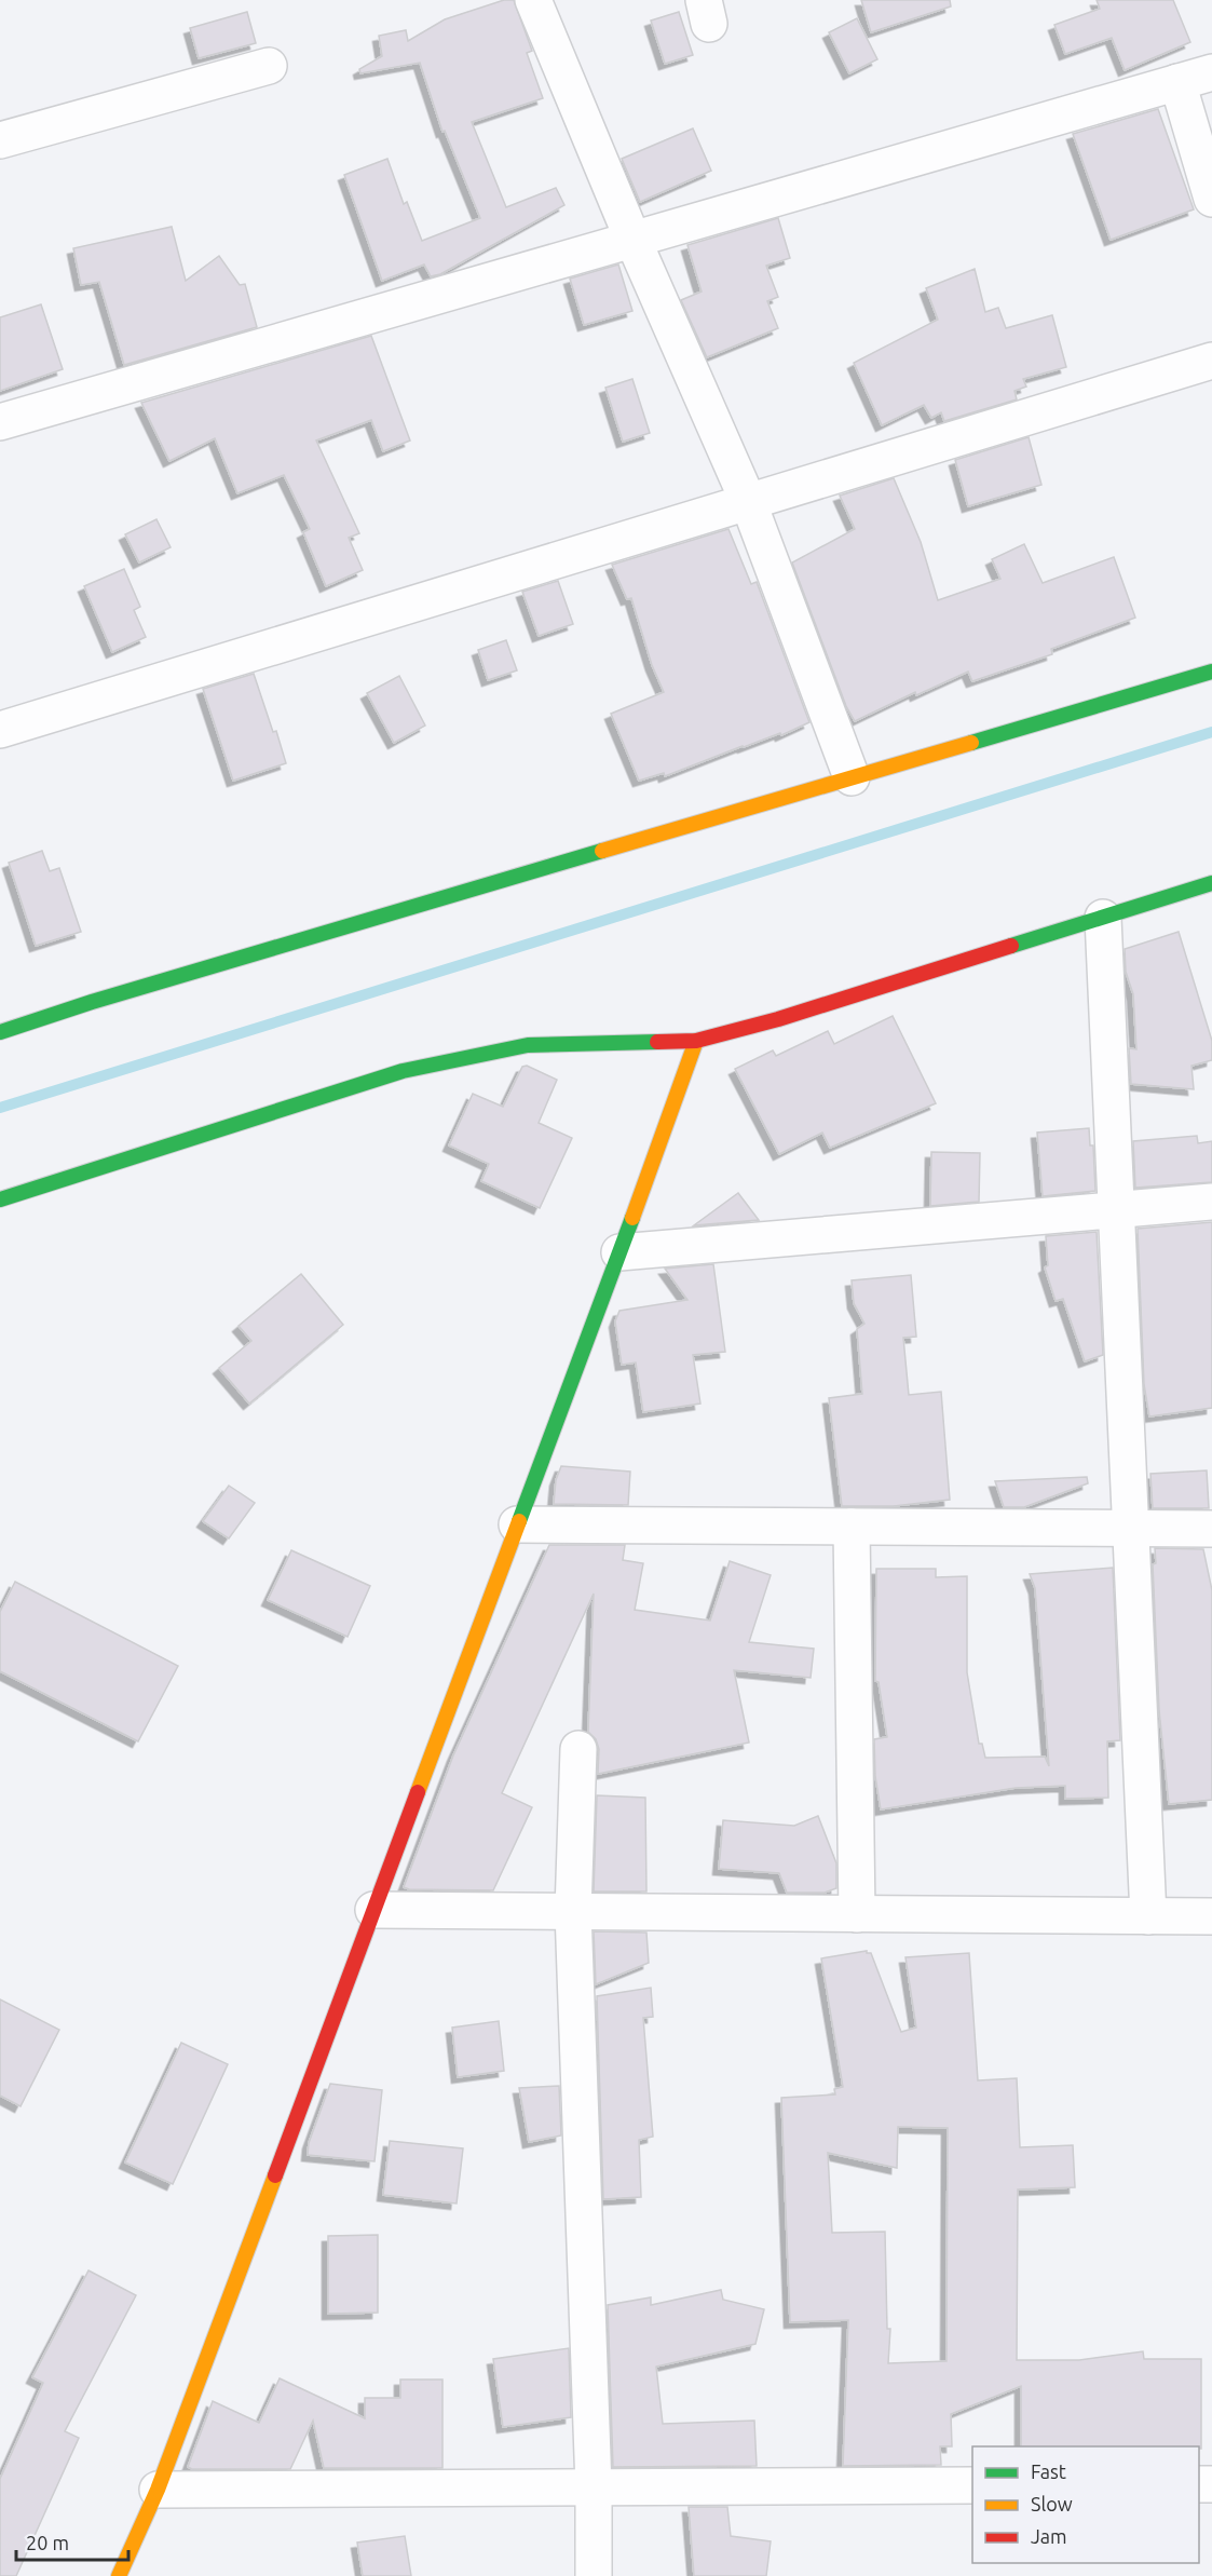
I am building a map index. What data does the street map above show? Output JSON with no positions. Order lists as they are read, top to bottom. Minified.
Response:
{"legend":["Fast","Slow","Jam"],"scale_bar":"20 m"}
